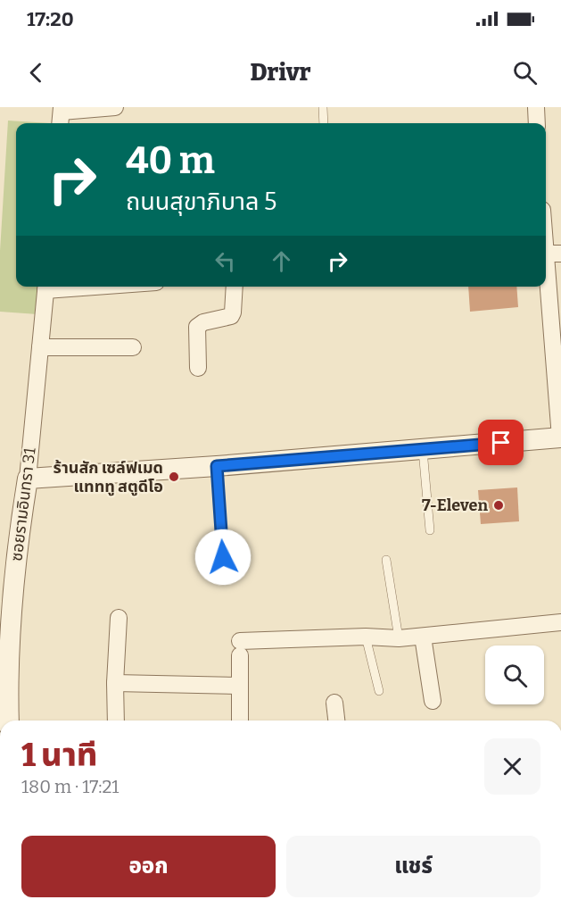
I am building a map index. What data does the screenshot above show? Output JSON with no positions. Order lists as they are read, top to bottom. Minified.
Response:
{"streets":{"street":["ซอยรามอินทรา 31"]},"places":["ร้านสัก เซล์ฟเมด แทททู สตูดีโอ","7-Eleven"],"page":{"status":"17:20","header":"Drivr","turn":["40 m","ถนนสุขาภิบาล 5"],"heading":["1 นาที","180 m · 17:21"],"buttons":["ออก","แชร์"]}}
